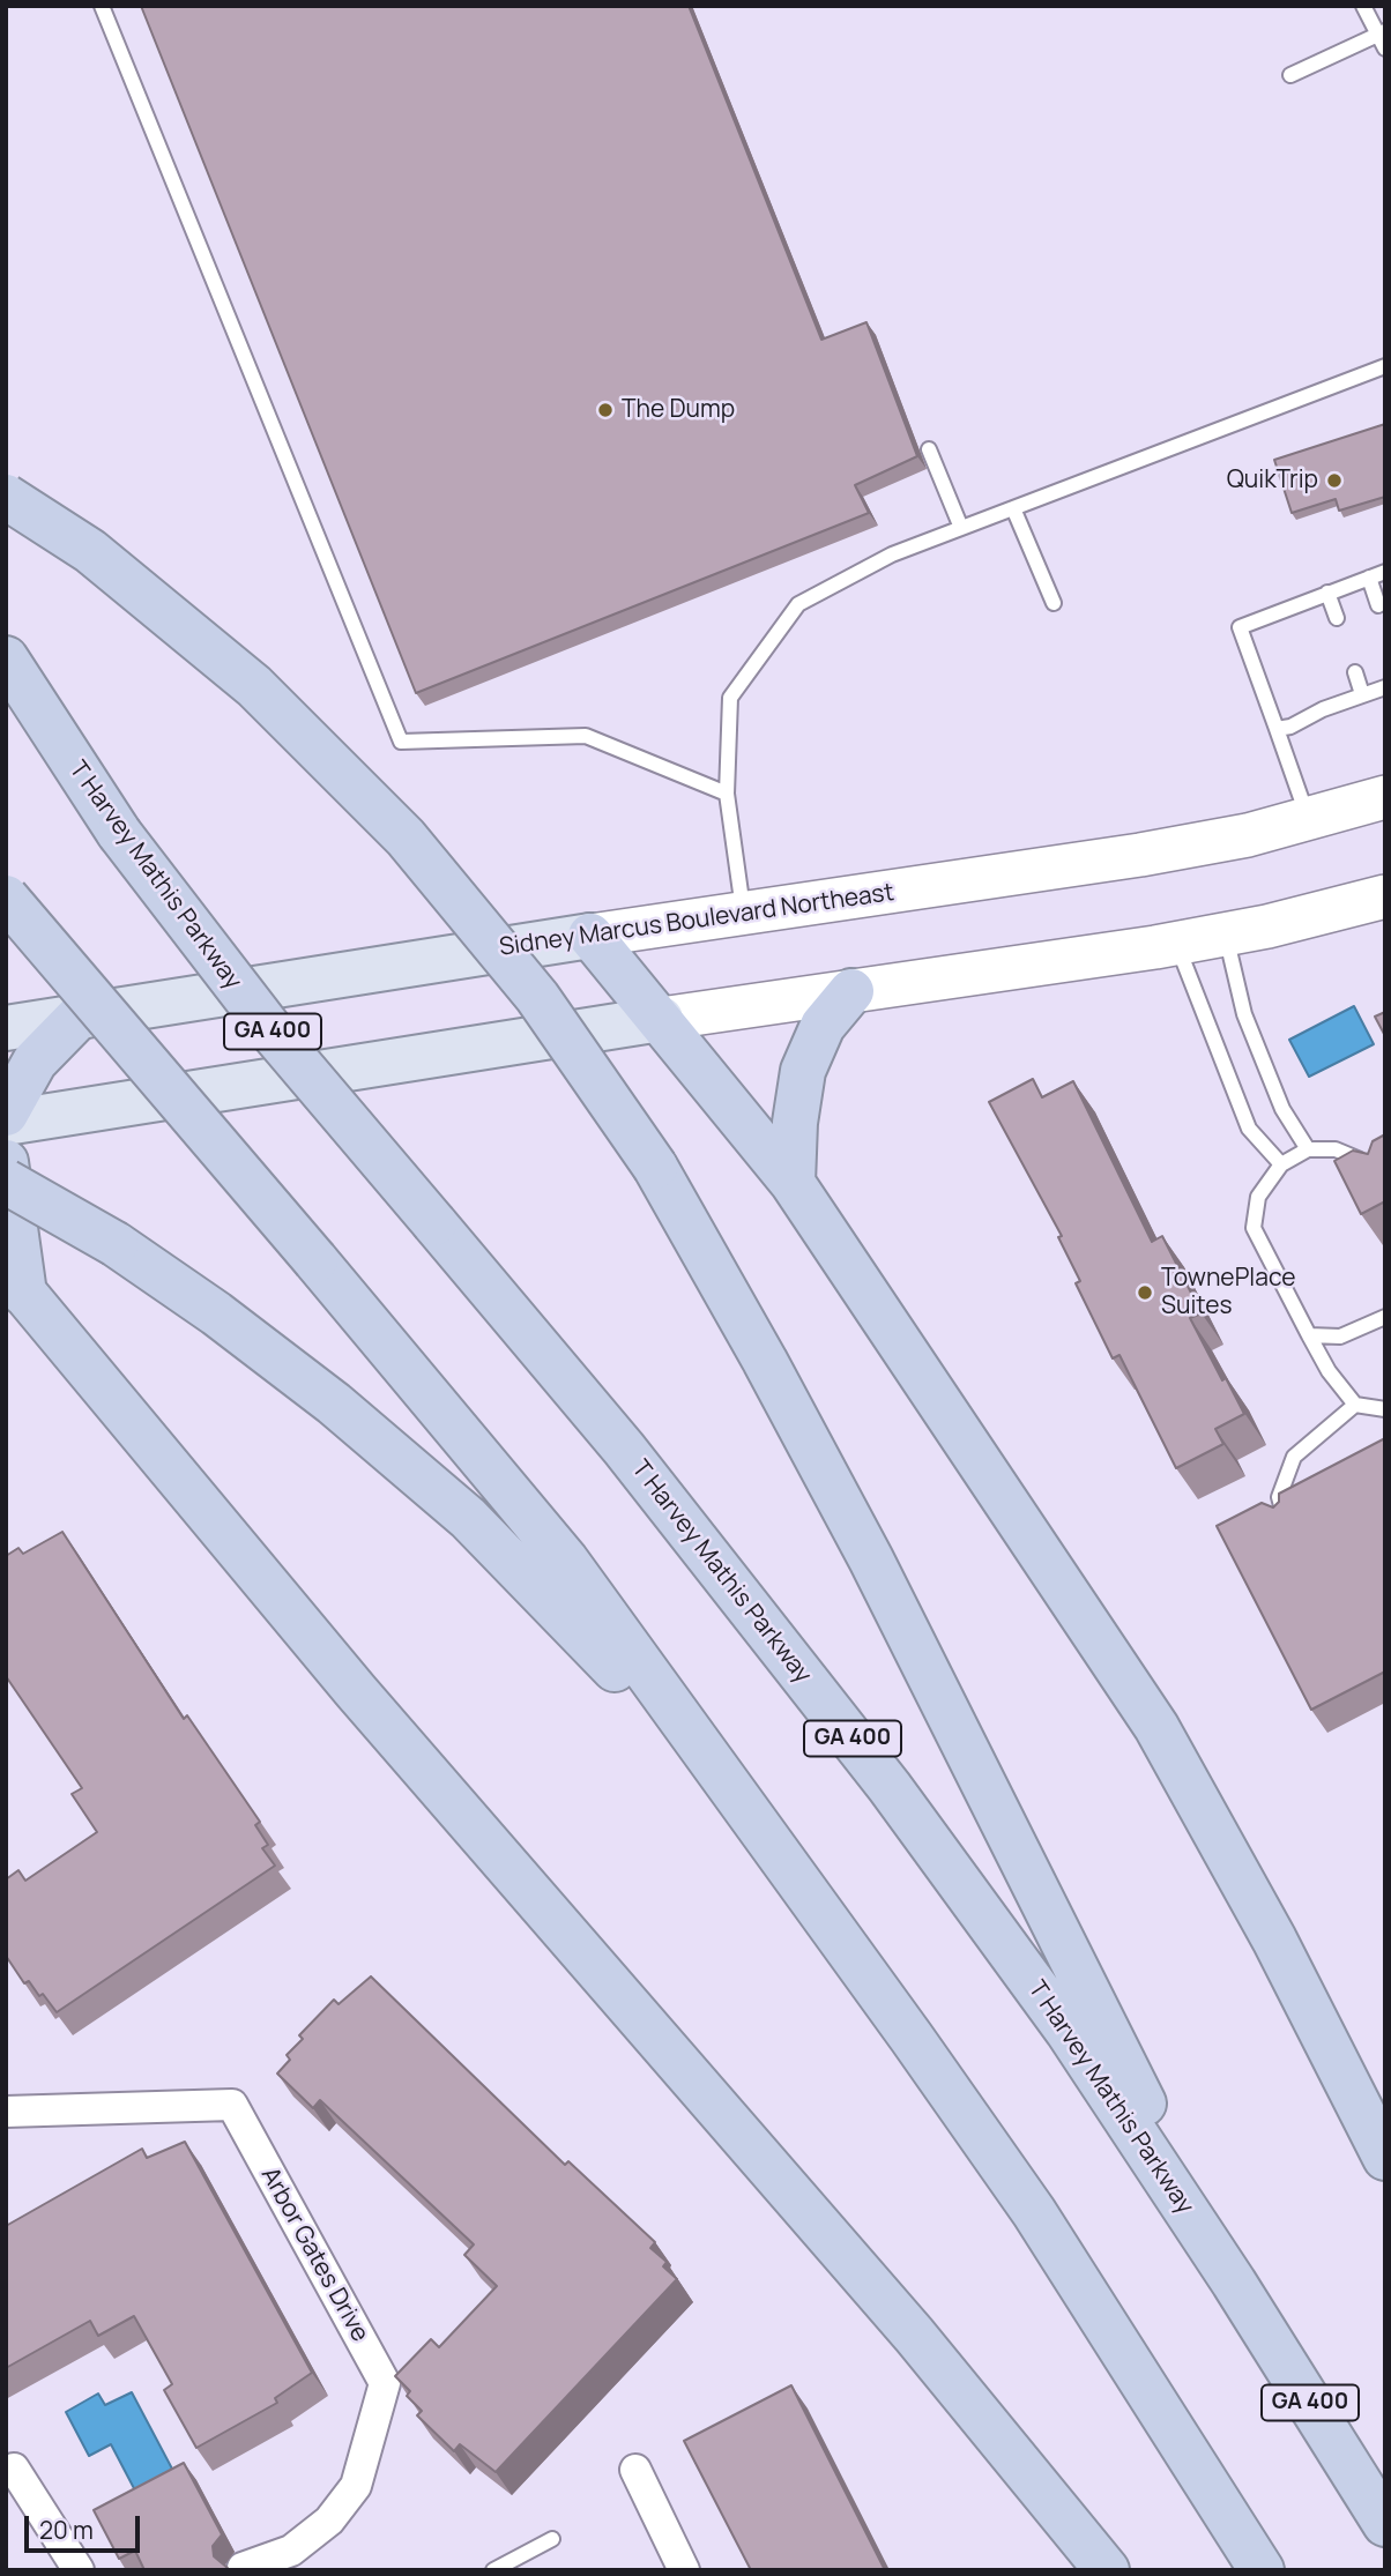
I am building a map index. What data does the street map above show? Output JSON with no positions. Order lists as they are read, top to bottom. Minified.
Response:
{"streets":{"highway":["T Harvey Mathis Parkway","GA 400"],"main road":["Sidney Marcus Boulevard Northeast"],"street":["Arbor Gates Drive"]},"places":["The Dump","QuikTrip","TownePlace Suites"],"scale_bar":"20 m"}
